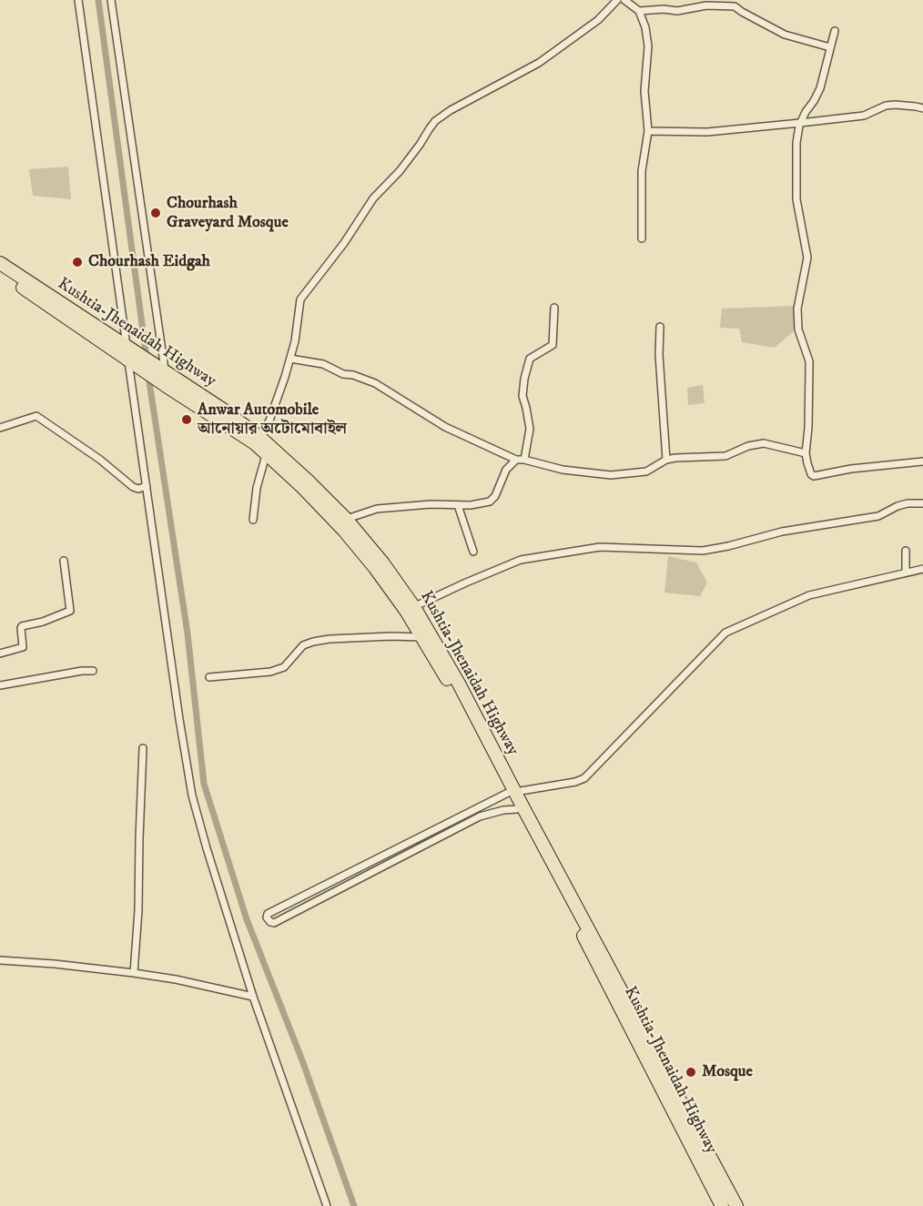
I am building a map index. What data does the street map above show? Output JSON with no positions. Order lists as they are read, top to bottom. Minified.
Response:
{"streets":{"highway":["Kushtia-Jhenaidah Highway"]},"places":["Chourhash Graveyard Mosque","Chourhash Eidgah","Anwar Automobile আনোয়ার অটোমোবাইল","Mosque"]}
